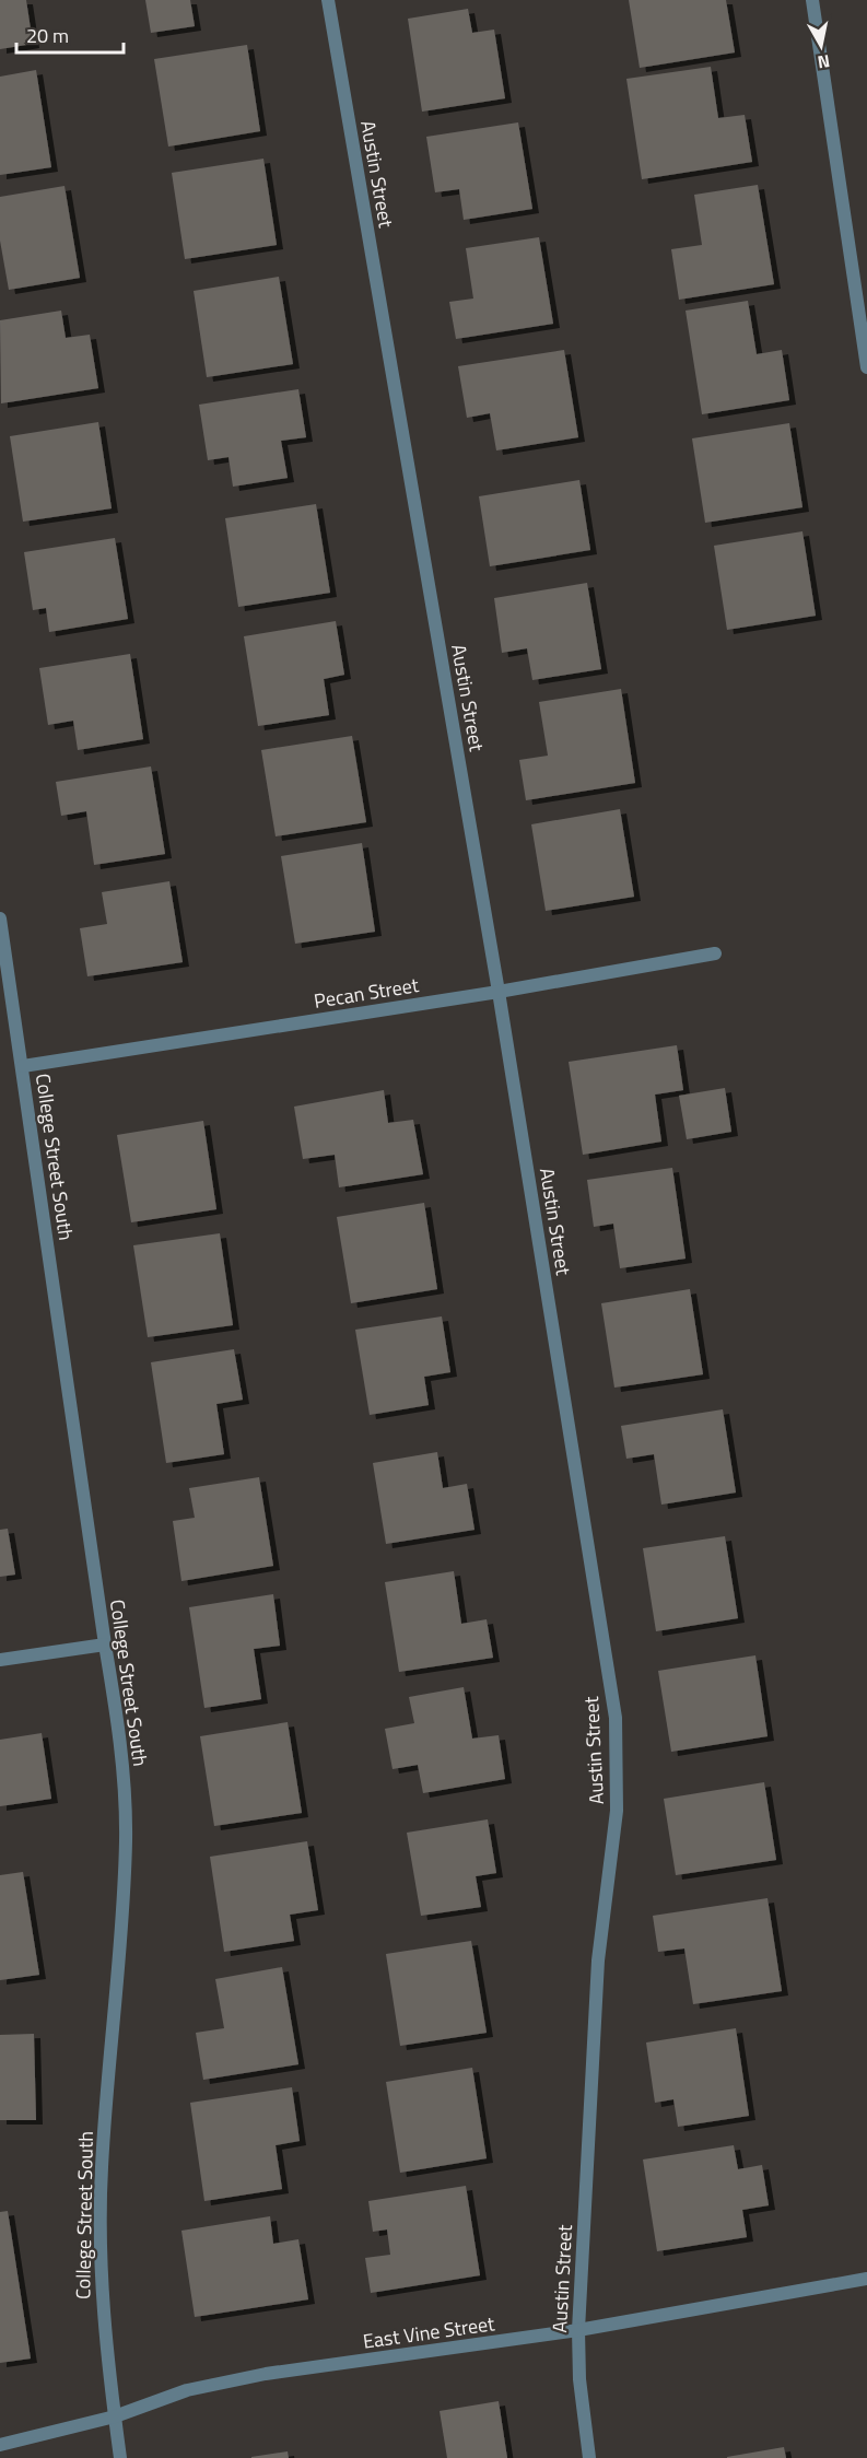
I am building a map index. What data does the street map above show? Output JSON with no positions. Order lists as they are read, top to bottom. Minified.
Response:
{"streets":{"street":["Austin Street","Pecan Street","College Street South","East Vine Street"]},"crossings":[["Austin Street","Pecan Street"],["Austin Street","East Vine Street"],["Pecan Street","College Street South"],["College Street South","East Vine Street"]],"scale_bar":"20 m","north":"bottom"}
